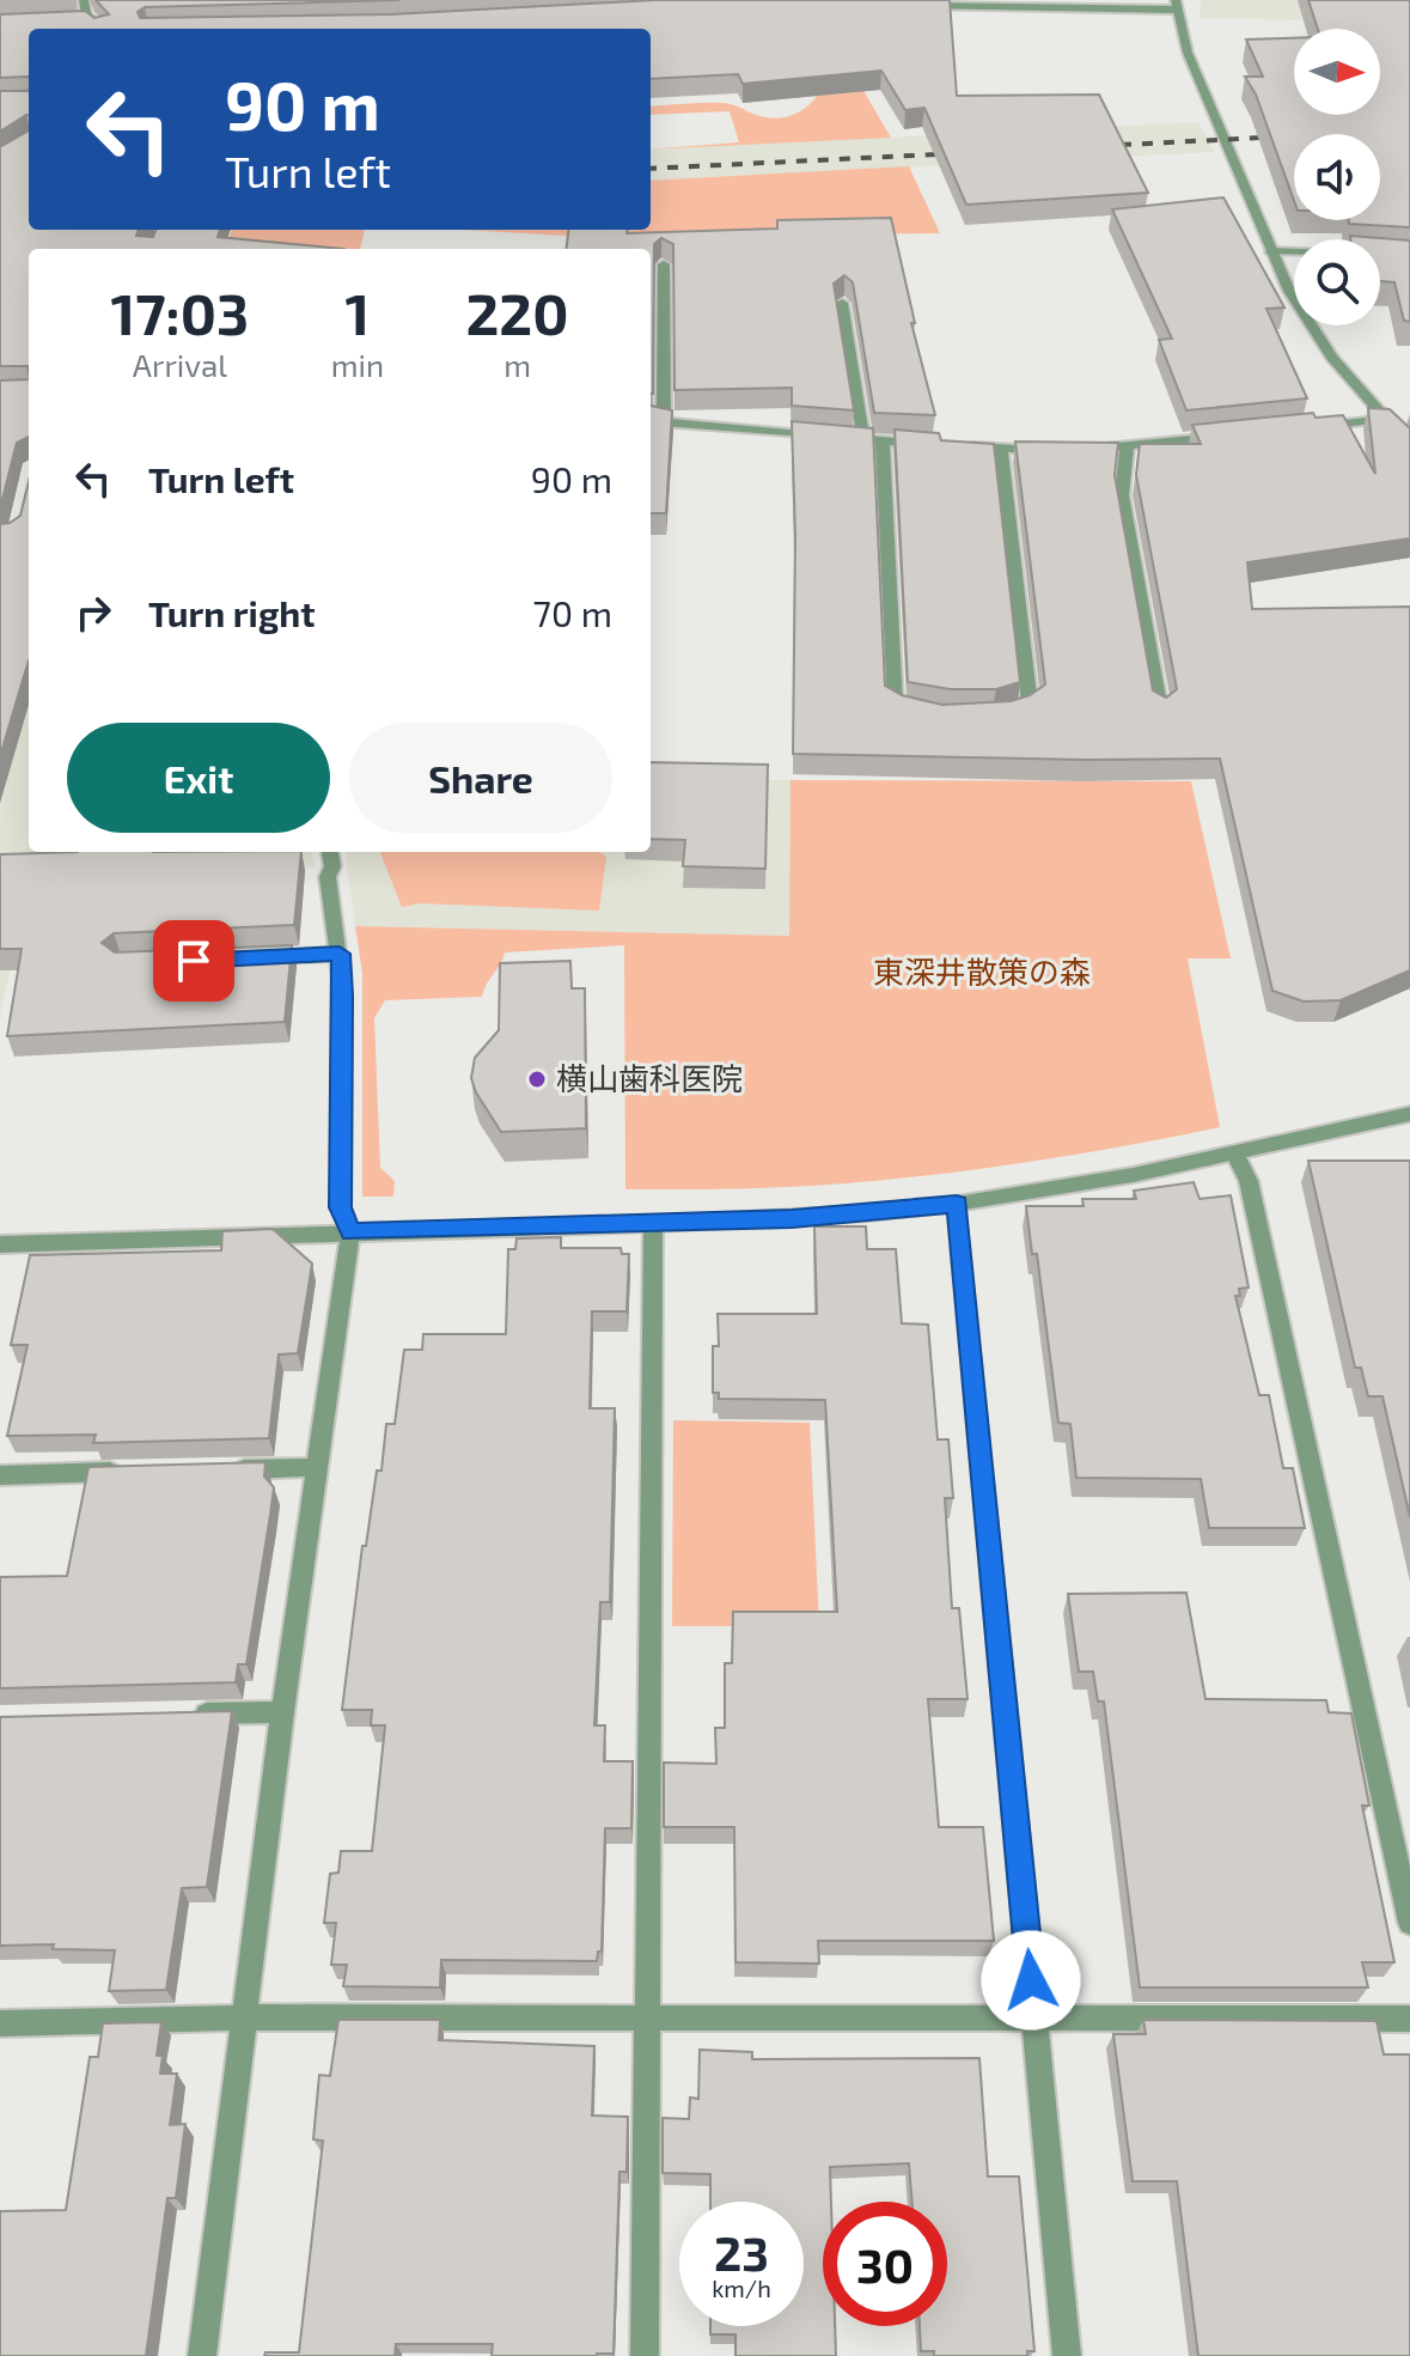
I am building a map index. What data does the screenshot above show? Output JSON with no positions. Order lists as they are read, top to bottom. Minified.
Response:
{"parks":["東深井散策の森"],"places":["横山歯科医院"],"north":"right","page":{"turn":["90 m","Turn left"],"eta":["17:03","Arrival","1","min","220","m"],"list":[{"name":"Turn left","value":"90 m"},{"name":"Turn right","value":"70 m"}],"buttons":["Exit","Share"],"speed":"23 km/h","limit":"30"}}
